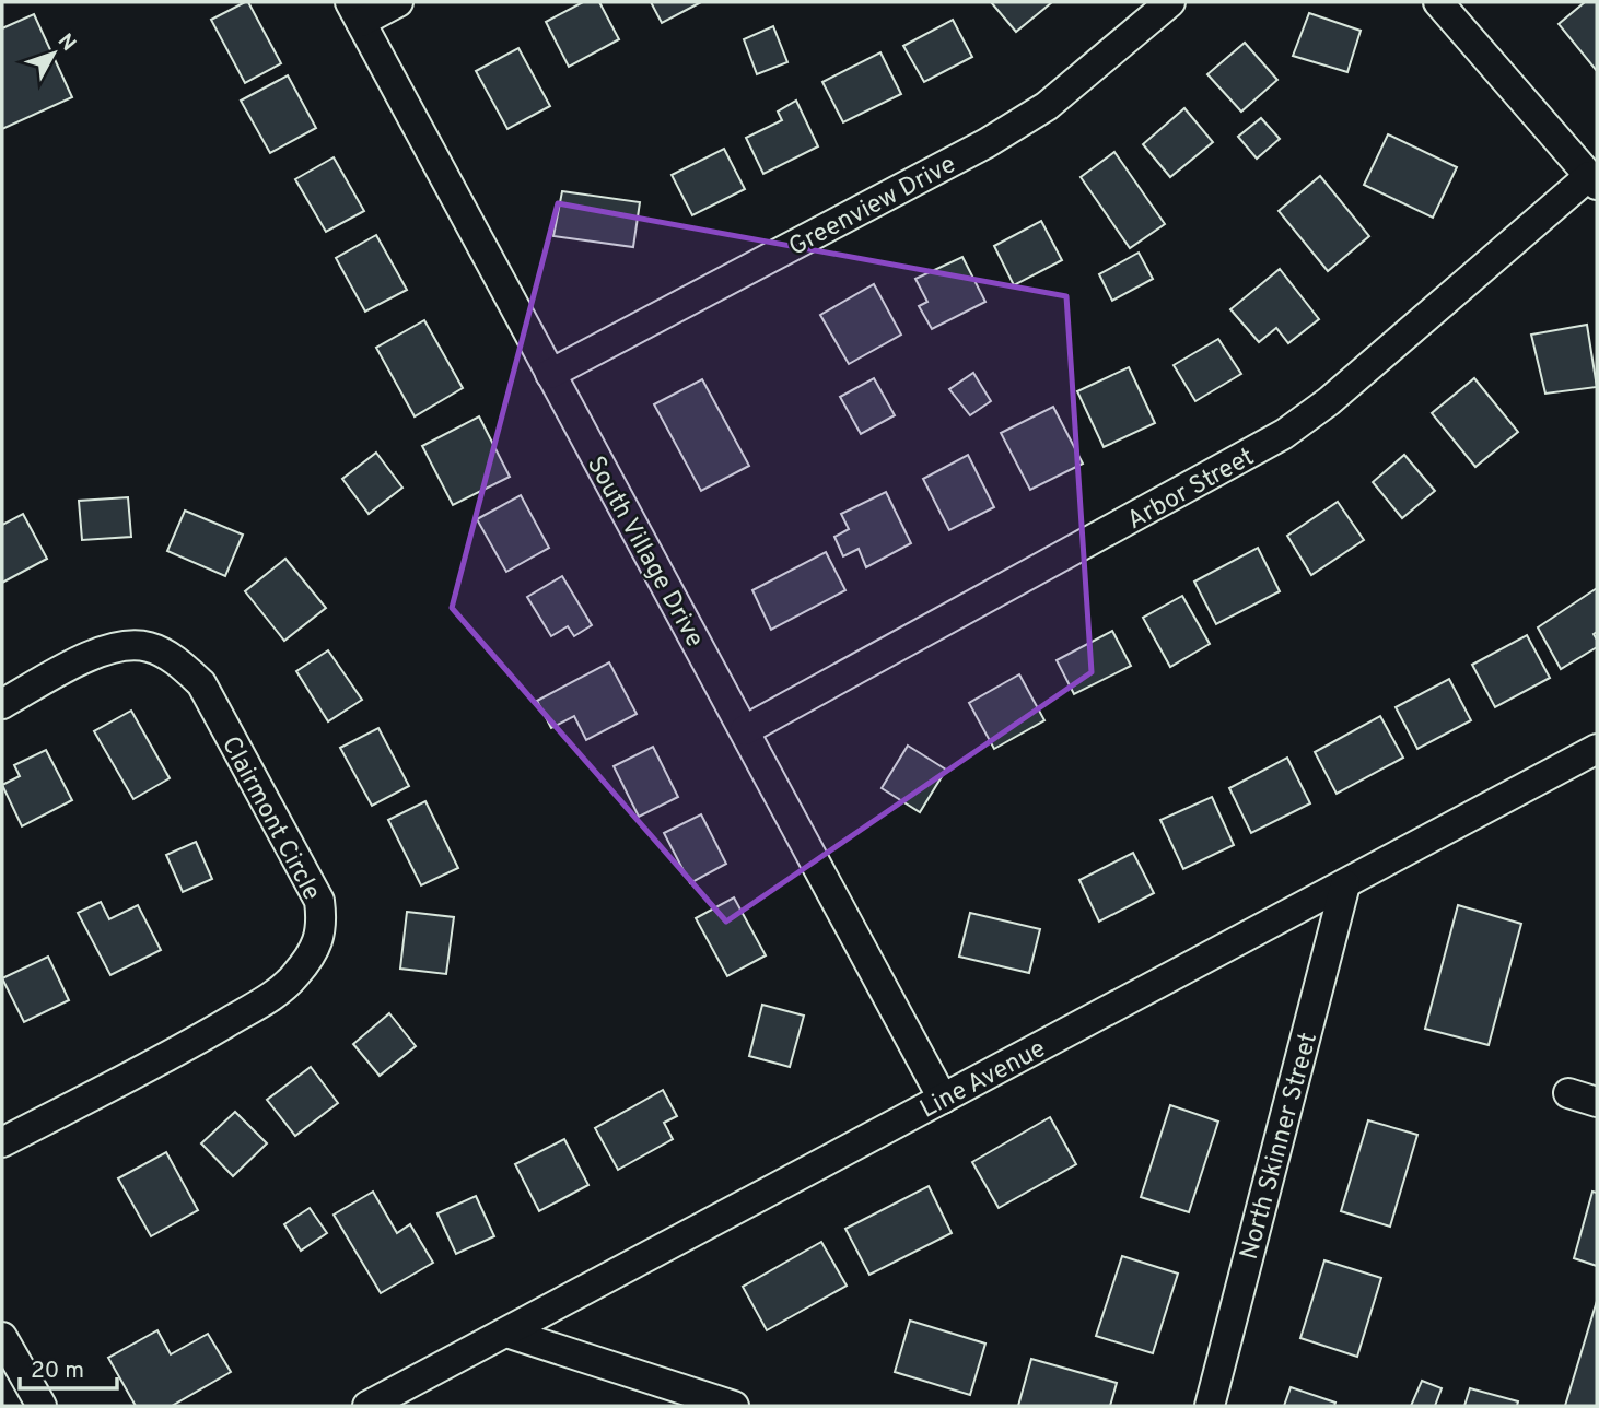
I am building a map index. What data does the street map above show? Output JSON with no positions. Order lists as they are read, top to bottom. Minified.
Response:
{"streets":{"street":["Greenview Drive","Arbor Street","South Village Drive","Clairmont Circle","Line Avenue","North Skinner Street"]},"crossings":[["Greenview Drive","South Village Drive"],["Arbor Street","South Village Drive"],["South Village Drive","Line Avenue"],["Line Avenue","North Skinner Street"]],"scale_bar":"20 m","north":"top right"}
